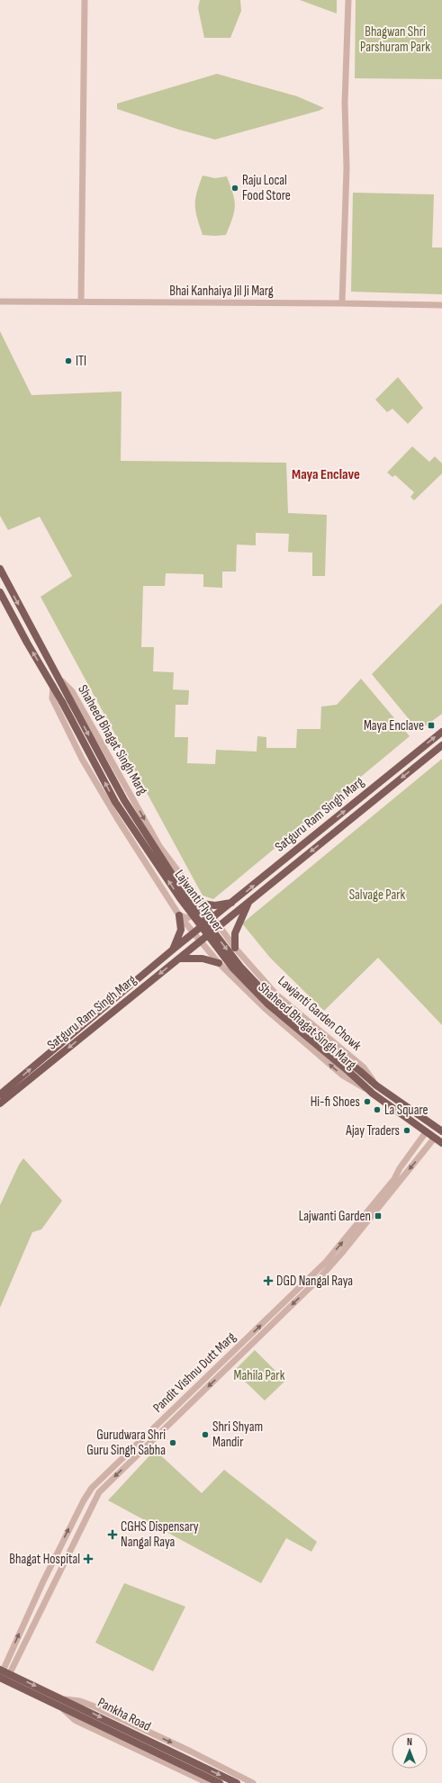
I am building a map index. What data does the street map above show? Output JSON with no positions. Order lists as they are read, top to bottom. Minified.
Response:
{"streets":{"main road":["Shaheed Bhagat Singh Marg","Satguru Ram Singh Marg","Lajwanti Flyover","Pankha Road"],"street":["Bhai Kanhaiya Jil Ji Marg","Lawjanti Garden Chowk","Pandit Vishnu Dutt Marg"]},"crossings":[["Shaheed Bhagat Singh Marg","Satguru Ram Singh Marg"],["Shaheed Bhagat Singh Marg","Lajwanti Flyover"],["Shaheed Bhagat Singh Marg","Lawjanti Garden Chowk"],["Shaheed Bhagat Singh Marg","Pandit Vishnu Dutt Marg"],["Satguru Ram Singh Marg","Lawjanti Garden Chowk"],["Lajwanti Flyover","Lawjanti Garden Chowk"],["Pandit Vishnu Dutt Marg","Pankha Road"]],"districts":["Maya Enclave"],"parks":["Bhagwan Shri Parshuram Park","Salvage Park","Mahila Park"],"places":{"other":["Raju Local Food Store","ITI","Hi-fi Shoes","La Square","Ajay Traders","Shri Shyam Mandir","Gurudwara Shri Guru Singh Sabha"],"transit":["Maya Enclave","Lajwanti Garden"],"health":["DGD Nangal Raya","CGHS Dispensary Nangal Raya","Bhagat Hospital"]},"north":"top"}
